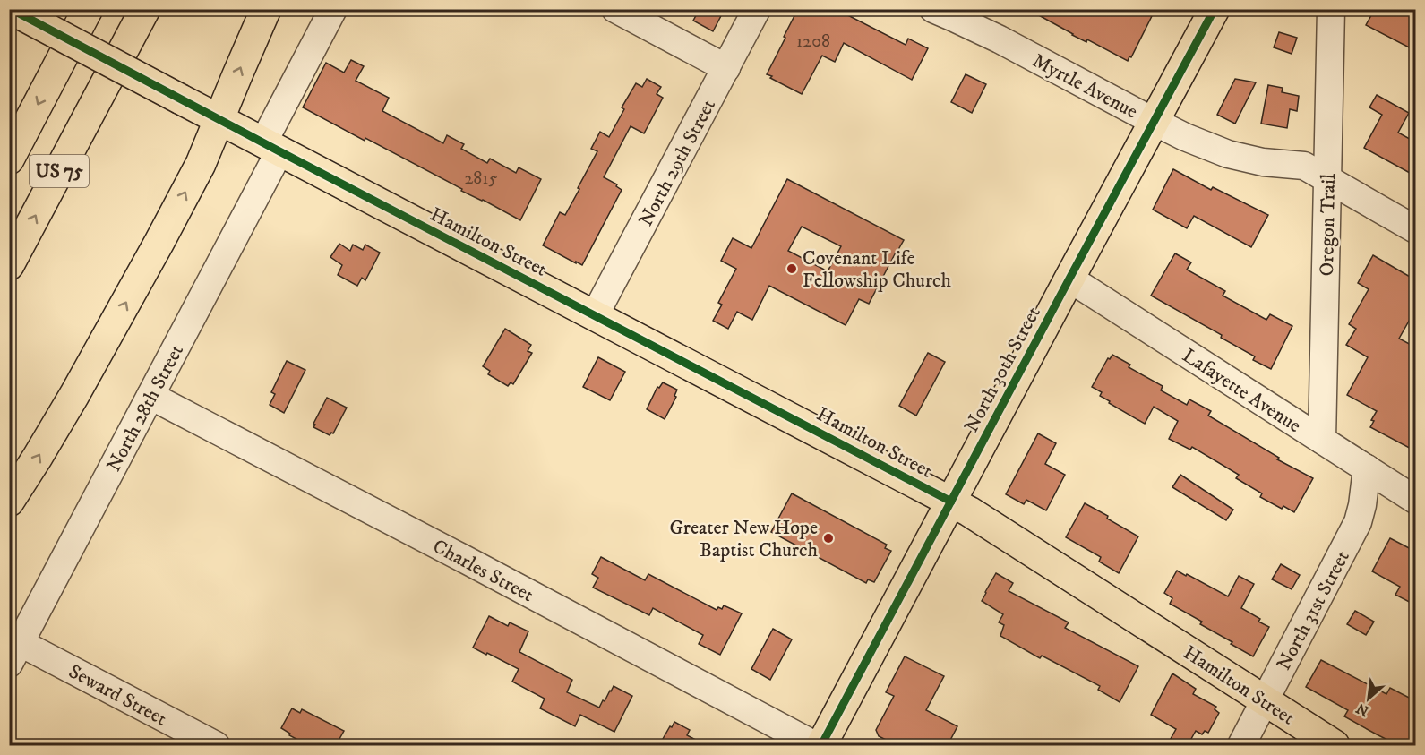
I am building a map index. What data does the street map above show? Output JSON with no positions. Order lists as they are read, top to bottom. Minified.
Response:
{"streets":{"main road":["US 75","Hamilton Street","North 30th Street"],"street":["Myrtle Avenue","North 29th Street","Oregon Trail","Lafayette Avenue","North 28th Street","Charles Street","North 31st Street","Seward Street"]},"crossings":[["Myrtle Avenue","Oregon Trail"],["Myrtle Avenue","North 30th Street"],["North 29th Street","Hamilton Street"],["Oregon Trail","Lafayette Avenue"],["Hamilton Street","North 30th Street"],["Hamilton Street","North 28th Street"],["Hamilton Street","North 31st Street"],["North 30th Street","Lafayette Avenue"],["Lafayette Avenue","North 31st Street"],["North 28th Street","Charles Street"],["North 28th Street","Seward Street"]],"places":["Covenant Life Fellowship Church","Greater New Hope Baptist Church"],"house_numbers":["1208","2815"],"north":"bottom left"}
